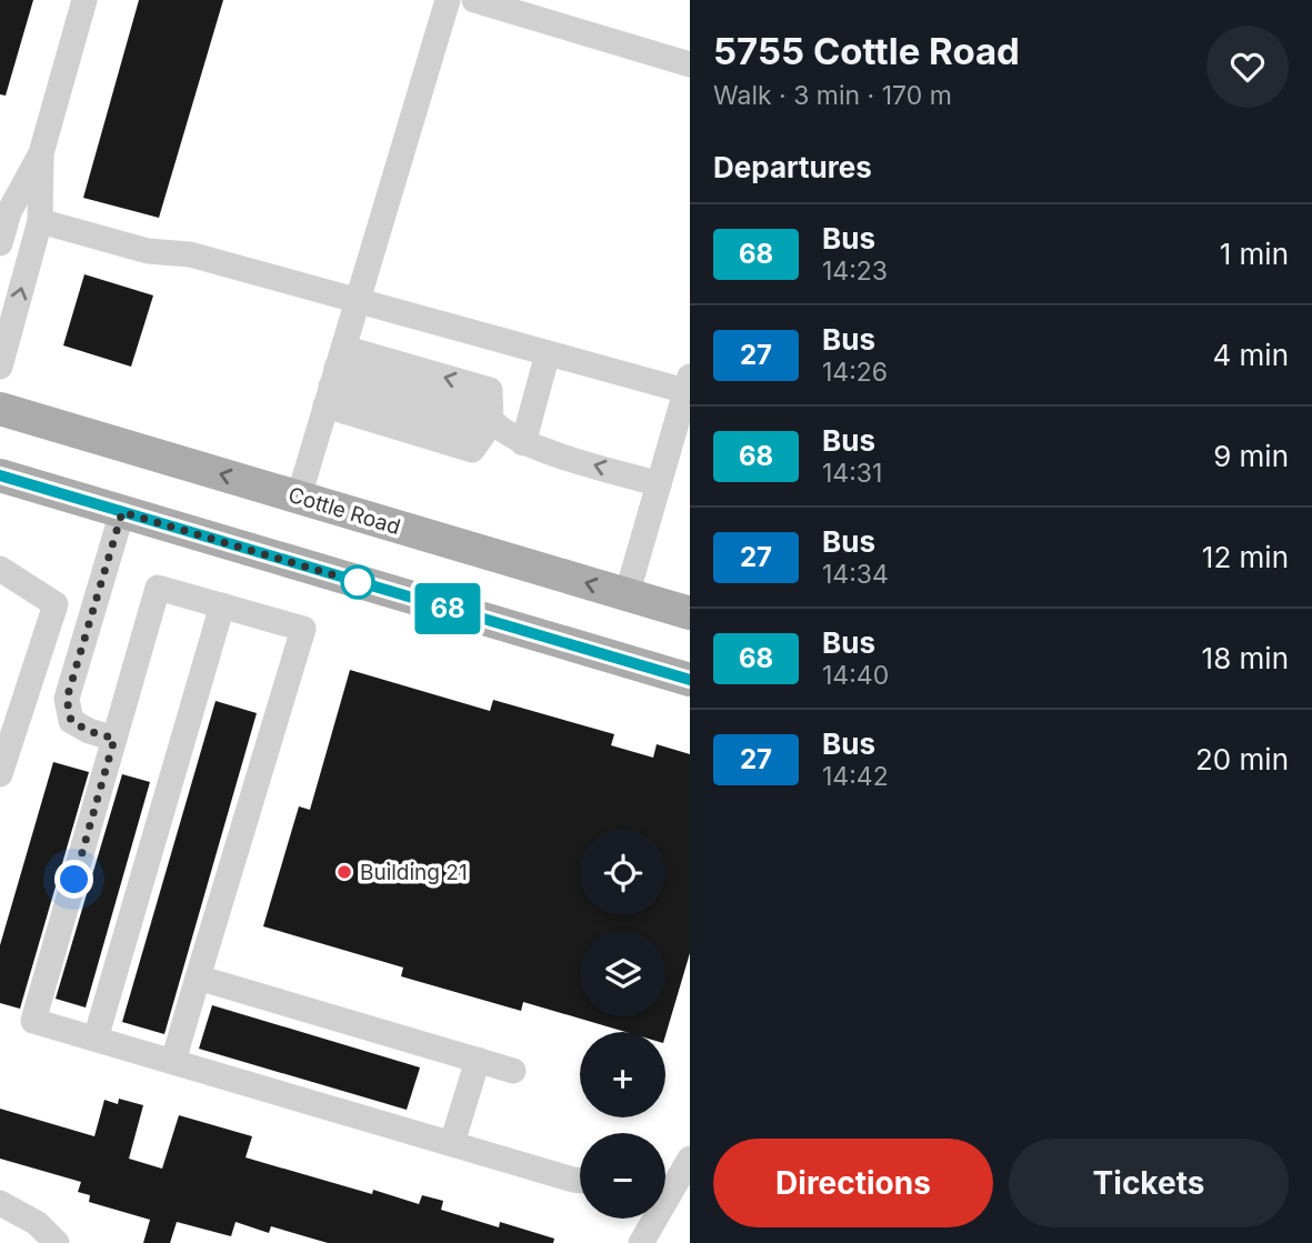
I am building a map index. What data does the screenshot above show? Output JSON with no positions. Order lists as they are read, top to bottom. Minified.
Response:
{"streets":{"main road":["Cottle Road"]},"places":["Building 21"],"lines":["bus line 68"],"page":{"on_map":"68","heading":[["5755 Cottle Road","Walk · 3 min · 170 m"],"Departures"],"list":[{"mark":"68","name":"Bus","note":"14:23","value":"1 min"},{"mark":"27","name":"Bus","note":"14:26","value":"4 min"},{"mark":"68","name":"Bus","note":"14:31","value":"9 min"},{"mark":"27","name":"Bus","note":"14:34","value":"12 min"},{"mark":"68","name":"Bus","note":"14:40","value":"18 min"},{"mark":"27","name":"Bus","note":"14:42","value":"20 min"}],"map_buttons":["+","−"],"buttons":["Directions","Tickets"]}}
